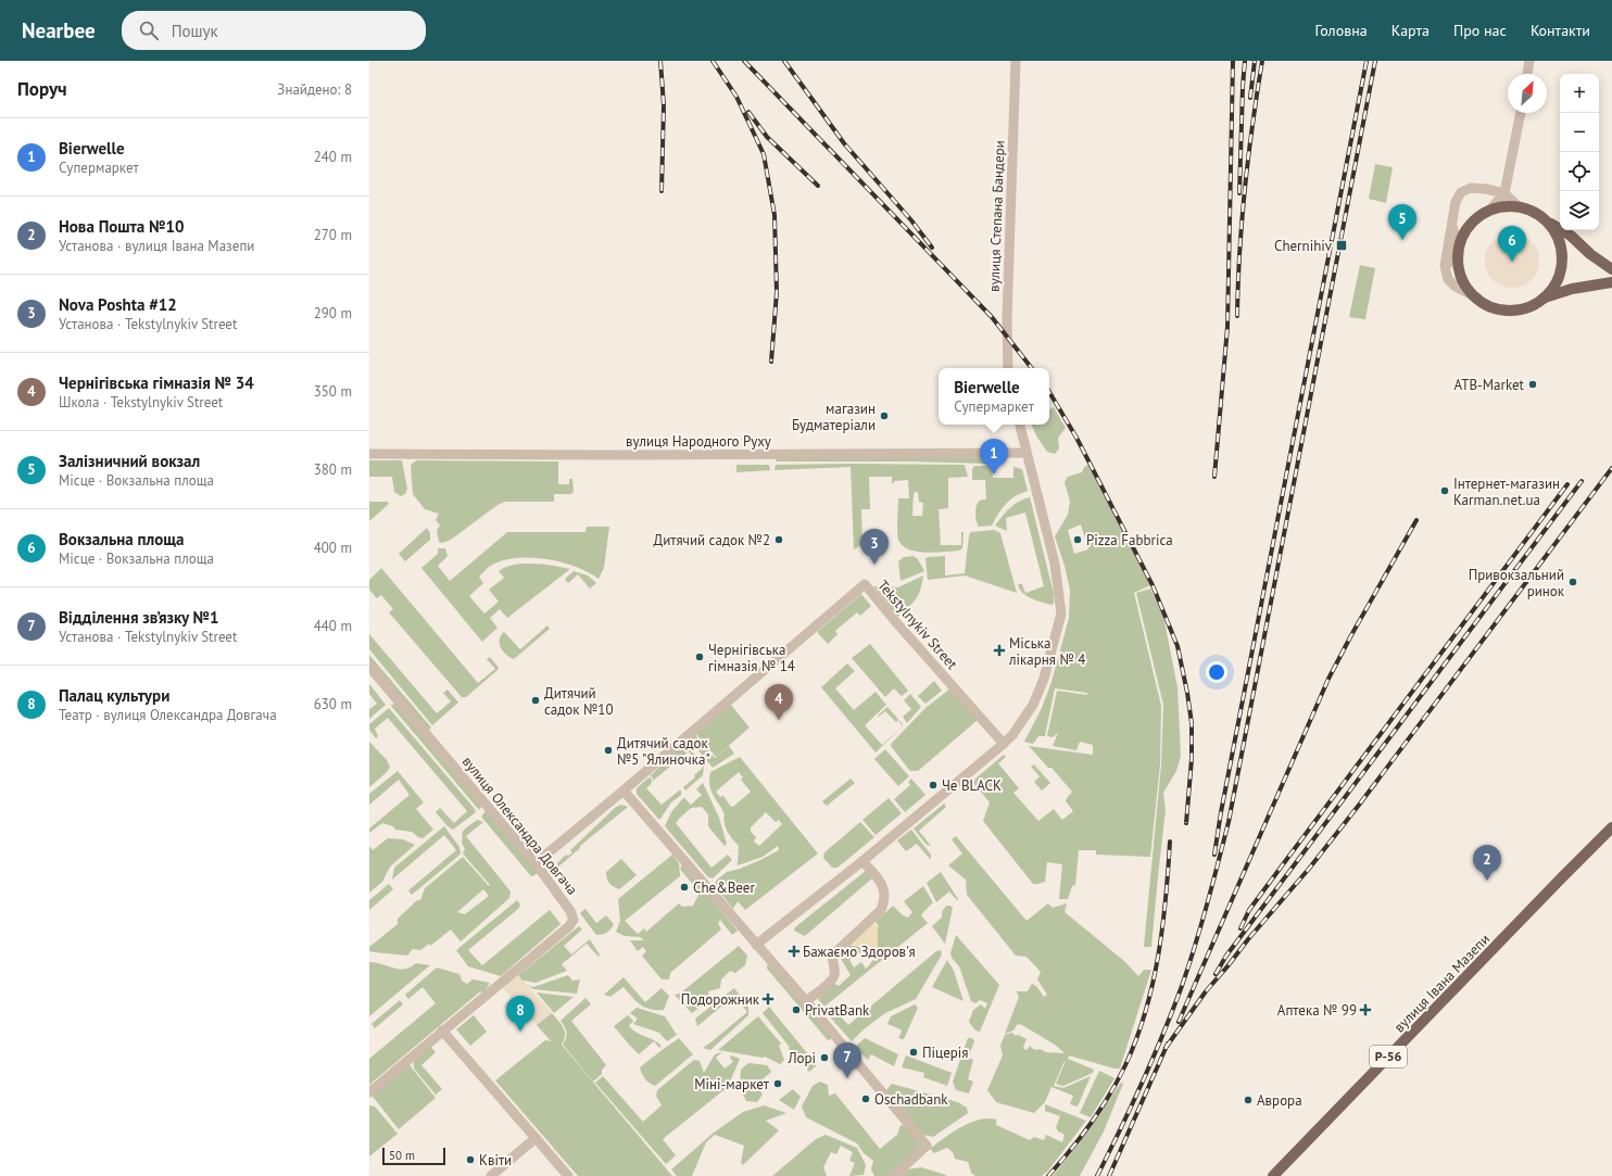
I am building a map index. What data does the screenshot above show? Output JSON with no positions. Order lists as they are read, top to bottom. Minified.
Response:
{"streets":{"main road":["вулиця Івана Мазепи","Р-56"],"street":["вулиця Степана Бандери","вулиця Народного Руху","Tekstylnykiv Street","вулиця Олександра Довгача"]},"crossings":[["Tekstylnykiv Street","вулиця Олександра Довгача"]],"places":{"transit":["Chernihiv"],"other":["ATB-Market","магазин Будматеріали","Інтернет-магазин Karman.net.ua","Дитячий садок №2","Pizza Fabbrica","Привокзальний ринок","Чернігівська гімназія № 14","Дитячий садок №10","Дитячий садок №5 \"Ялиночка\"","Че BLACK","Che&Beer","PrivatBank","Піцерія","Лорі","Міні-маркет","Oschadbank","Аврора","Квіти"],"health":["Міська лікарня № 4","Бажаємо Здоров'я","Подорожник","Аптека № 99"]},"scale_bar":"50 m","north":"top right","page":{"header":"Nearbee","search":"Пошук","nav":["Головна","Карта","Про нас","Контакти"],"heading":["Поруч","Знайдено: 8"],"map_buttons":["+","−"],"list":[{"mark":"1","name":"Bierwelle","note":"Супермаркет","value":"240 m"},{"mark":"2","name":"Нова Пошта №10","note":"Установа · вулиця Івана Мазепи","value":"270 m"},{"mark":"3","name":"Nova Poshta #12","note":"Установа · Tekstylnykiv Street","value":"290 m"},{"mark":"4","name":"Чернігівська гімназія № 34","note":"Школа · Tekstylnykiv Street","value":"350 m"},{"mark":"5","name":"Залізничний вокзал","note":"Місце · Вокзальна площа","value":"380 m"},{"mark":"6","name":"Вокзальна площа","note":"Місце · Вокзальна площа","value":"400 m"},{"mark":"7","name":"Відділення зв’язку №1","note":"Установа · Tekstylnykiv Street","value":"440 m"},{"mark":"8","name":"Палац культури","note":"Театр · вулиця Олександра Довгача","value":"630 m"}],"pins":["5","6","1","3","4","2","8","7"],"popup":["Bierwelle","Супермаркет"],"scale":"50 m"}}
